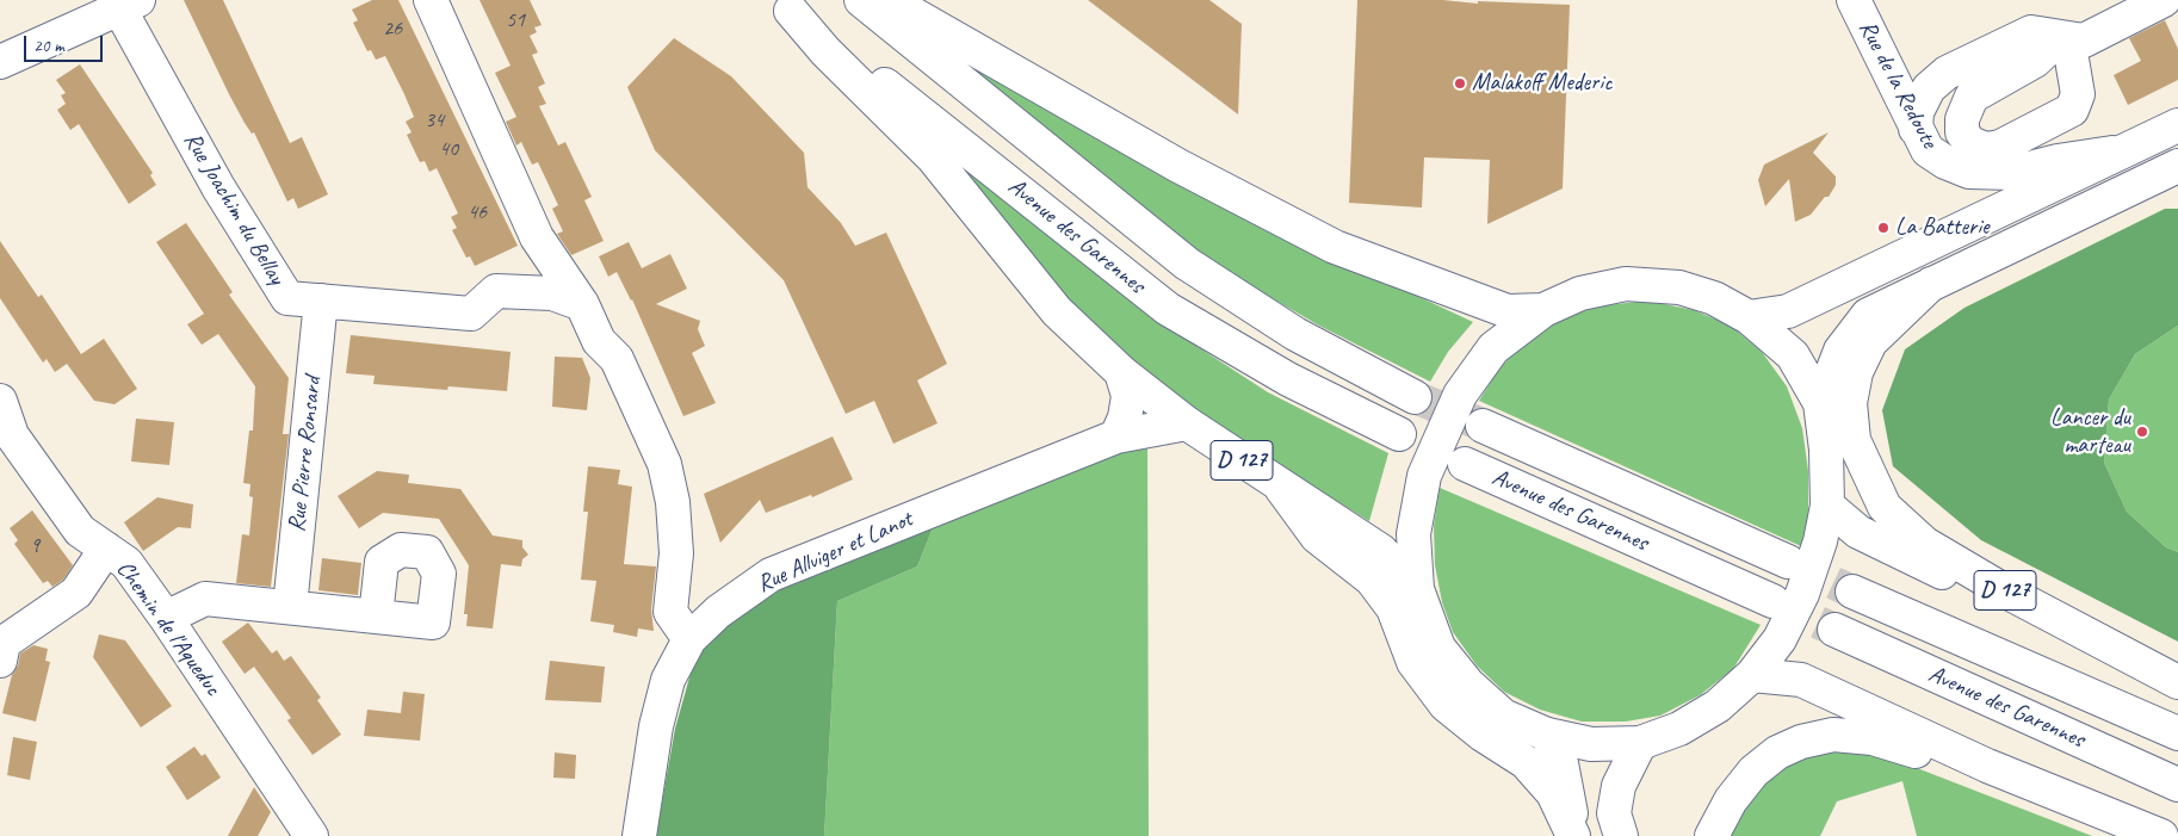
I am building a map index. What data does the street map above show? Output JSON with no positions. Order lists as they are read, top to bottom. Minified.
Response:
{"streets":{"main road":["Rue de la Redoute","Rue Joachim du Bellay","Avenue des Garennes","Rue Pierre Ronsard","D 127","Rue Allviger et Lanot","Chemin de l'Aqueduc"]},"crossings":[["Rue Joachim du Bellay","Rue Pierre Ronsard"],["Avenue des Garennes","D 127"],["D 127","Rue Allviger et Lanot"]],"places":["Malakoff Mederic","La Batterie","Lancer du marteau"],"house_numbers":["51","26","34","40","46","9"],"scale_bar":"20 m"}
